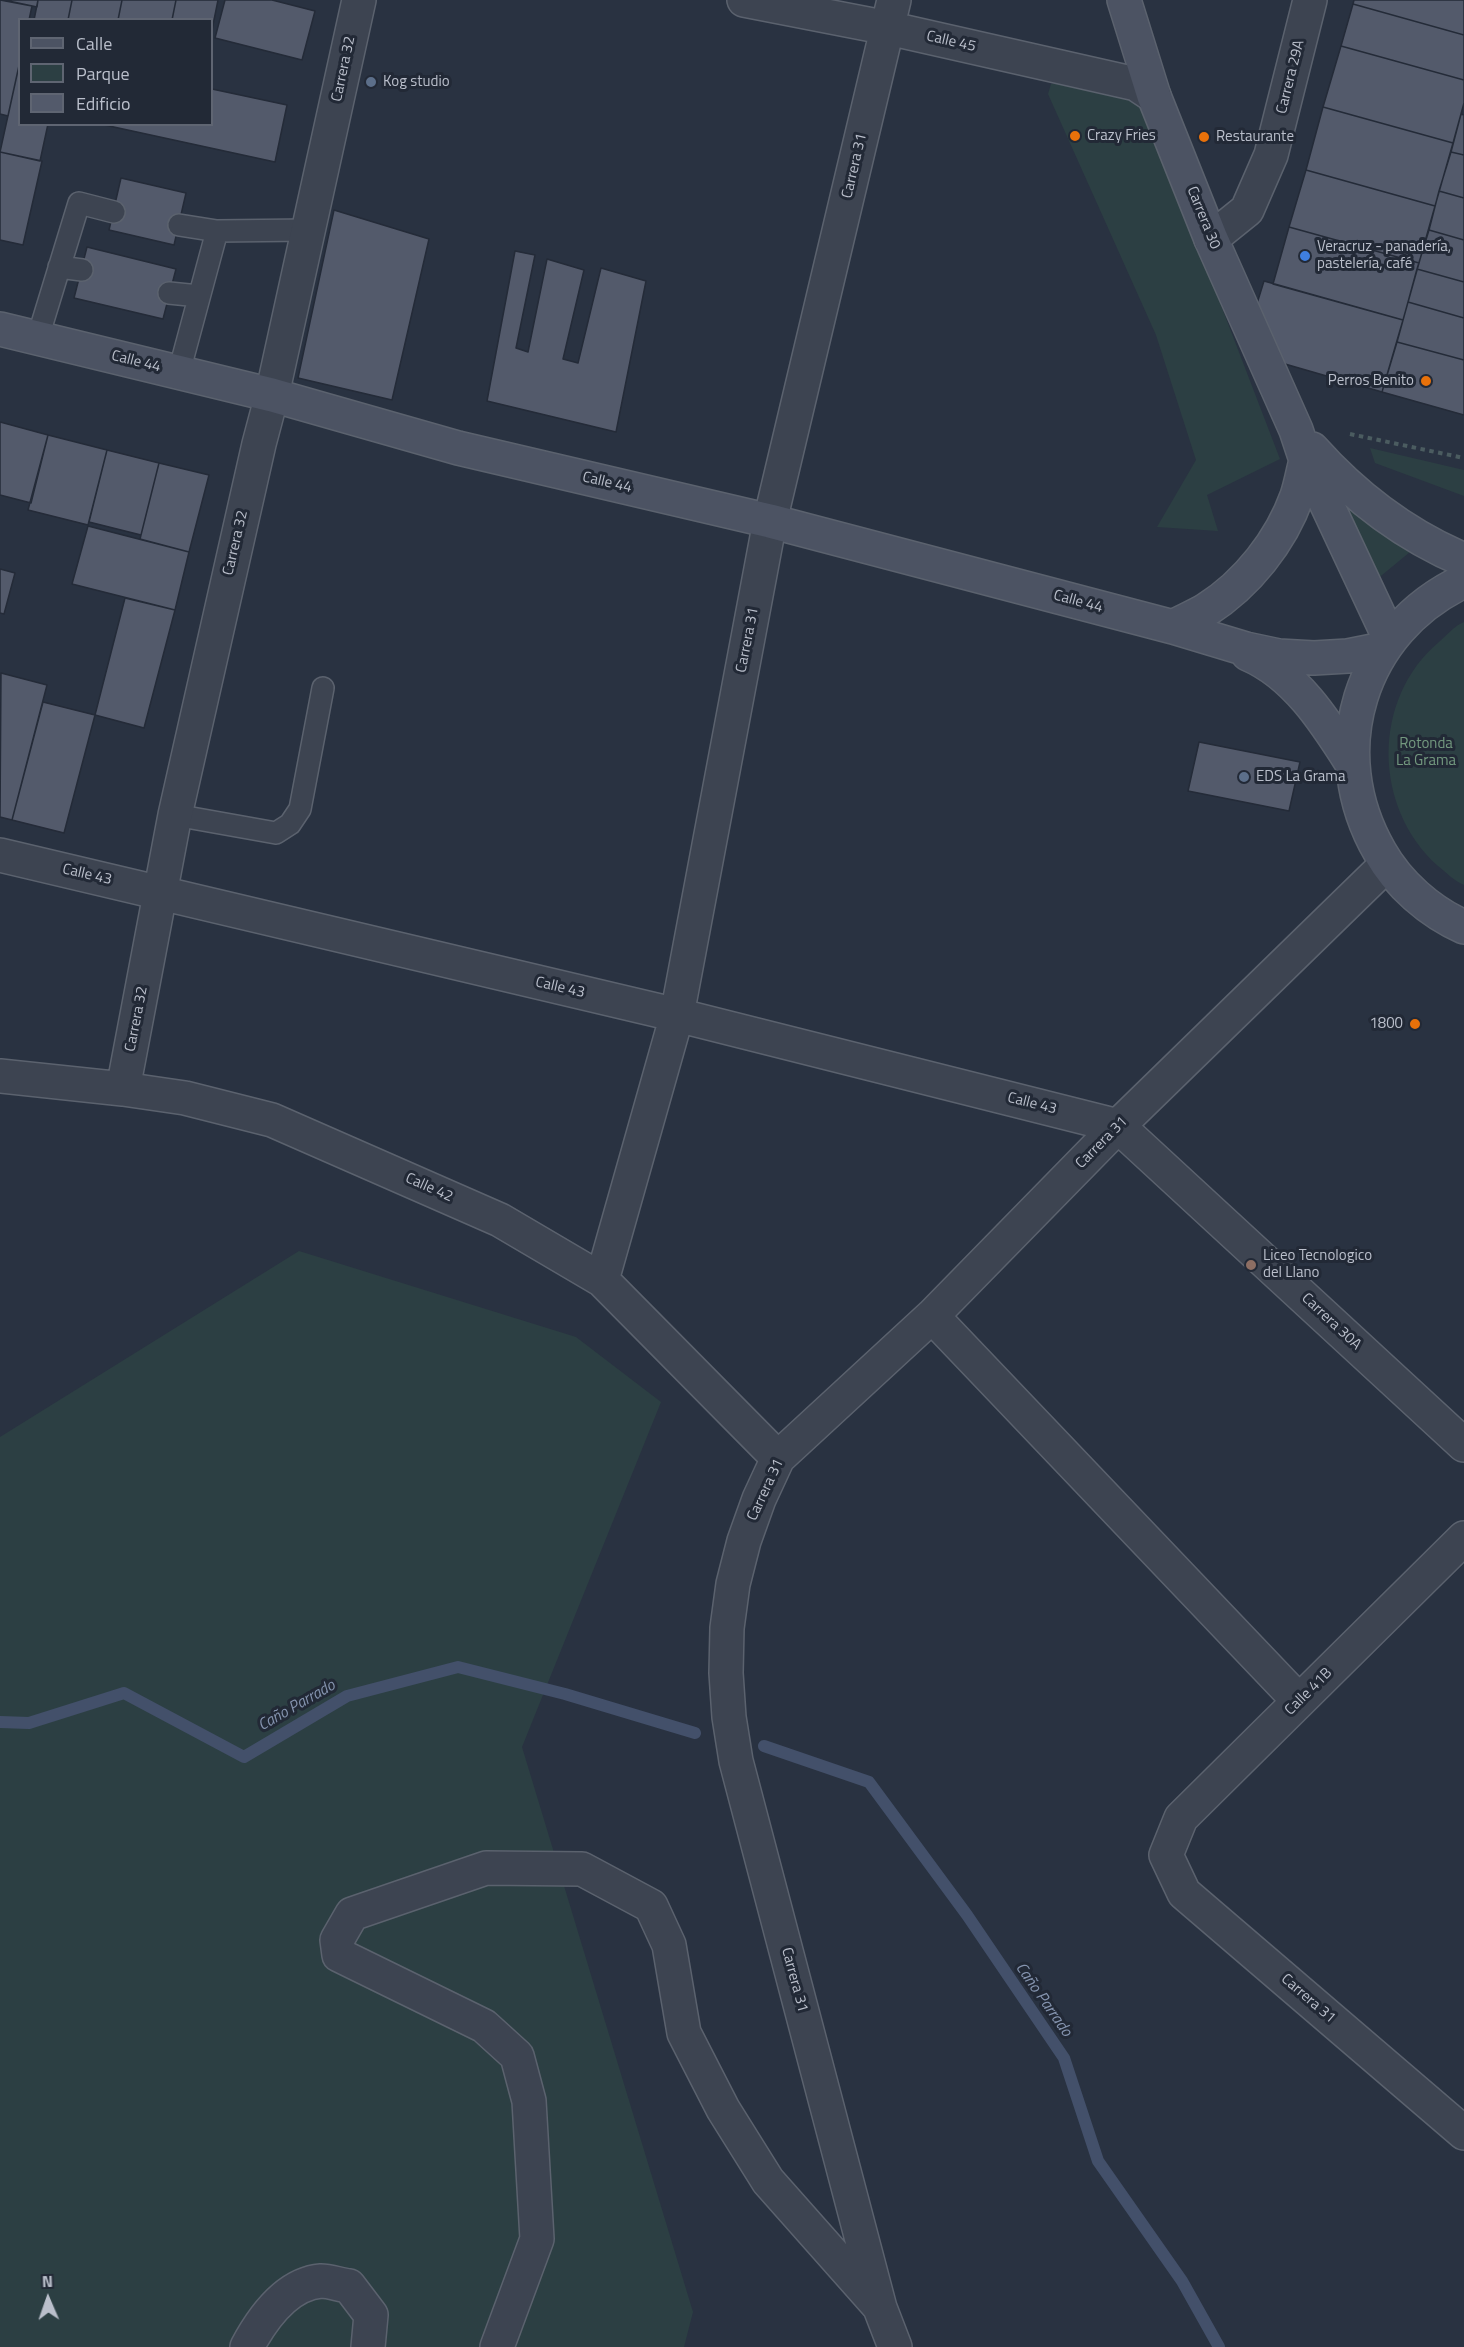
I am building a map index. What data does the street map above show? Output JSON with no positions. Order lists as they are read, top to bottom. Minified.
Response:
{"streets":{"main road":["Carrera 30","Calle 44"],"street":["Calle 45","Carrera 32","Carrera 29A","Carrera 31","Calle 43","Calle 42","Carrera 30A","Calle 41B"]},"crossings":[["Calle 45","Carrera 31"],["Calle 45","Carrera 30"],["Carrera 32","Calle 44"],["Carrera 32","Calle 43"],["Carrera 32","Calle 42"],["Carrera 29A","Carrera 30"],["Carrera 31","Calle 44"],["Carrera 31","Calle 43"],["Carrera 31","Calle 42"],["Carrera 31","Carrera 30A"],["Carrera 31","Calle 41B"],["Carrera 30","Calle 44"],["Calle 43","Carrera 30A"]],"water":["Caño Parrado"],"parks":["Rotonda La Grama"],"places":["Kog studio","Crazy Fries","Restaurante","Veracruz - panadería, pastelería, café","Perros Benito","EDS La Grama","1800","Liceo Tecnologico del Llano"],"legend":["Calle","Parque","Edificio"],"north":"top"}
